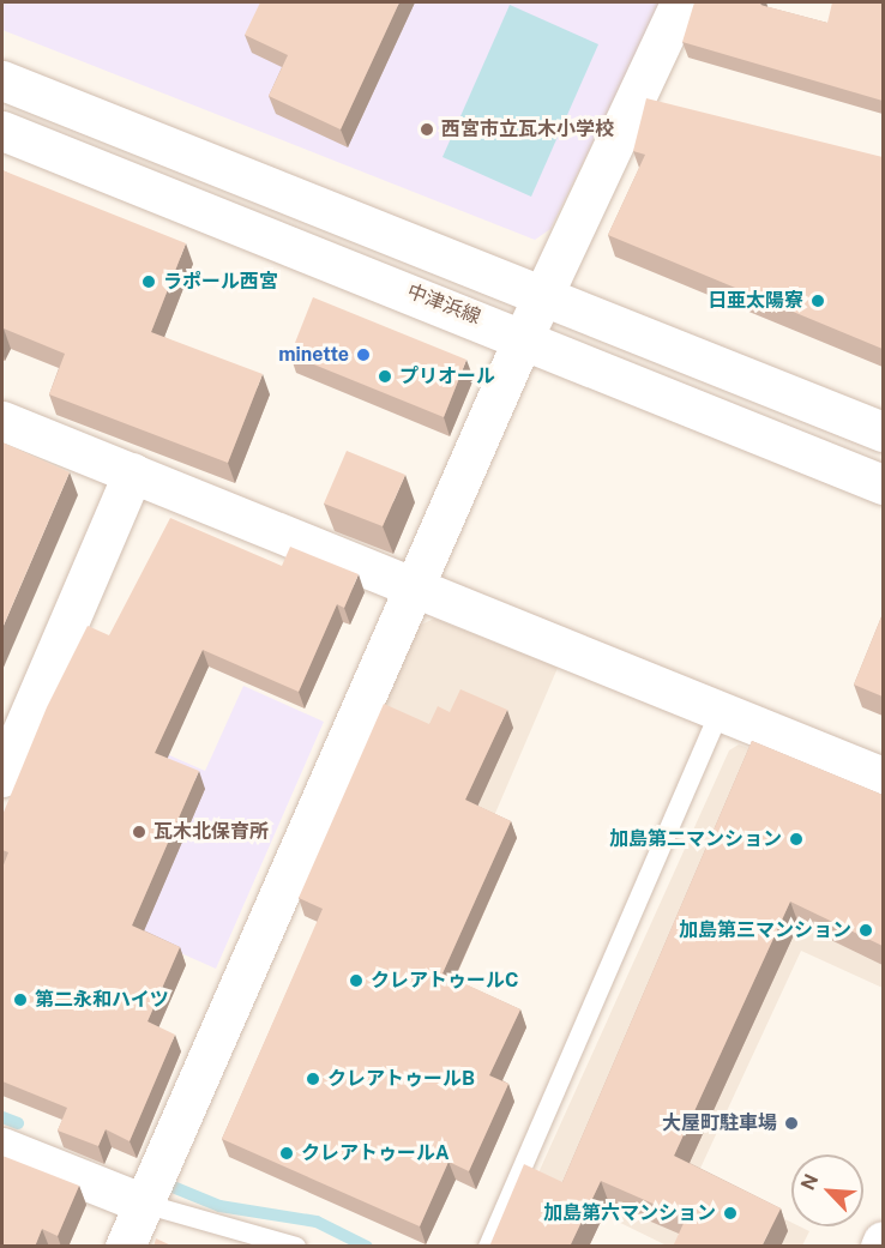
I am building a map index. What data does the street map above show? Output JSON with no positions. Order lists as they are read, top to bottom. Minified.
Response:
{"streets":{"street":["中津浜線"]},"places":["西宮市立瓦木小学校","ラポール西宮","日亜太陽寮","minette","プリオール","瓦木北保育所","加島第二マンション","加島第三マンション","クレアトゥールC","第二永和ハイツ","クレアトゥールB","大屋町駐車場","クレアトゥールA","加島第六マンション"],"north":"top left"}
